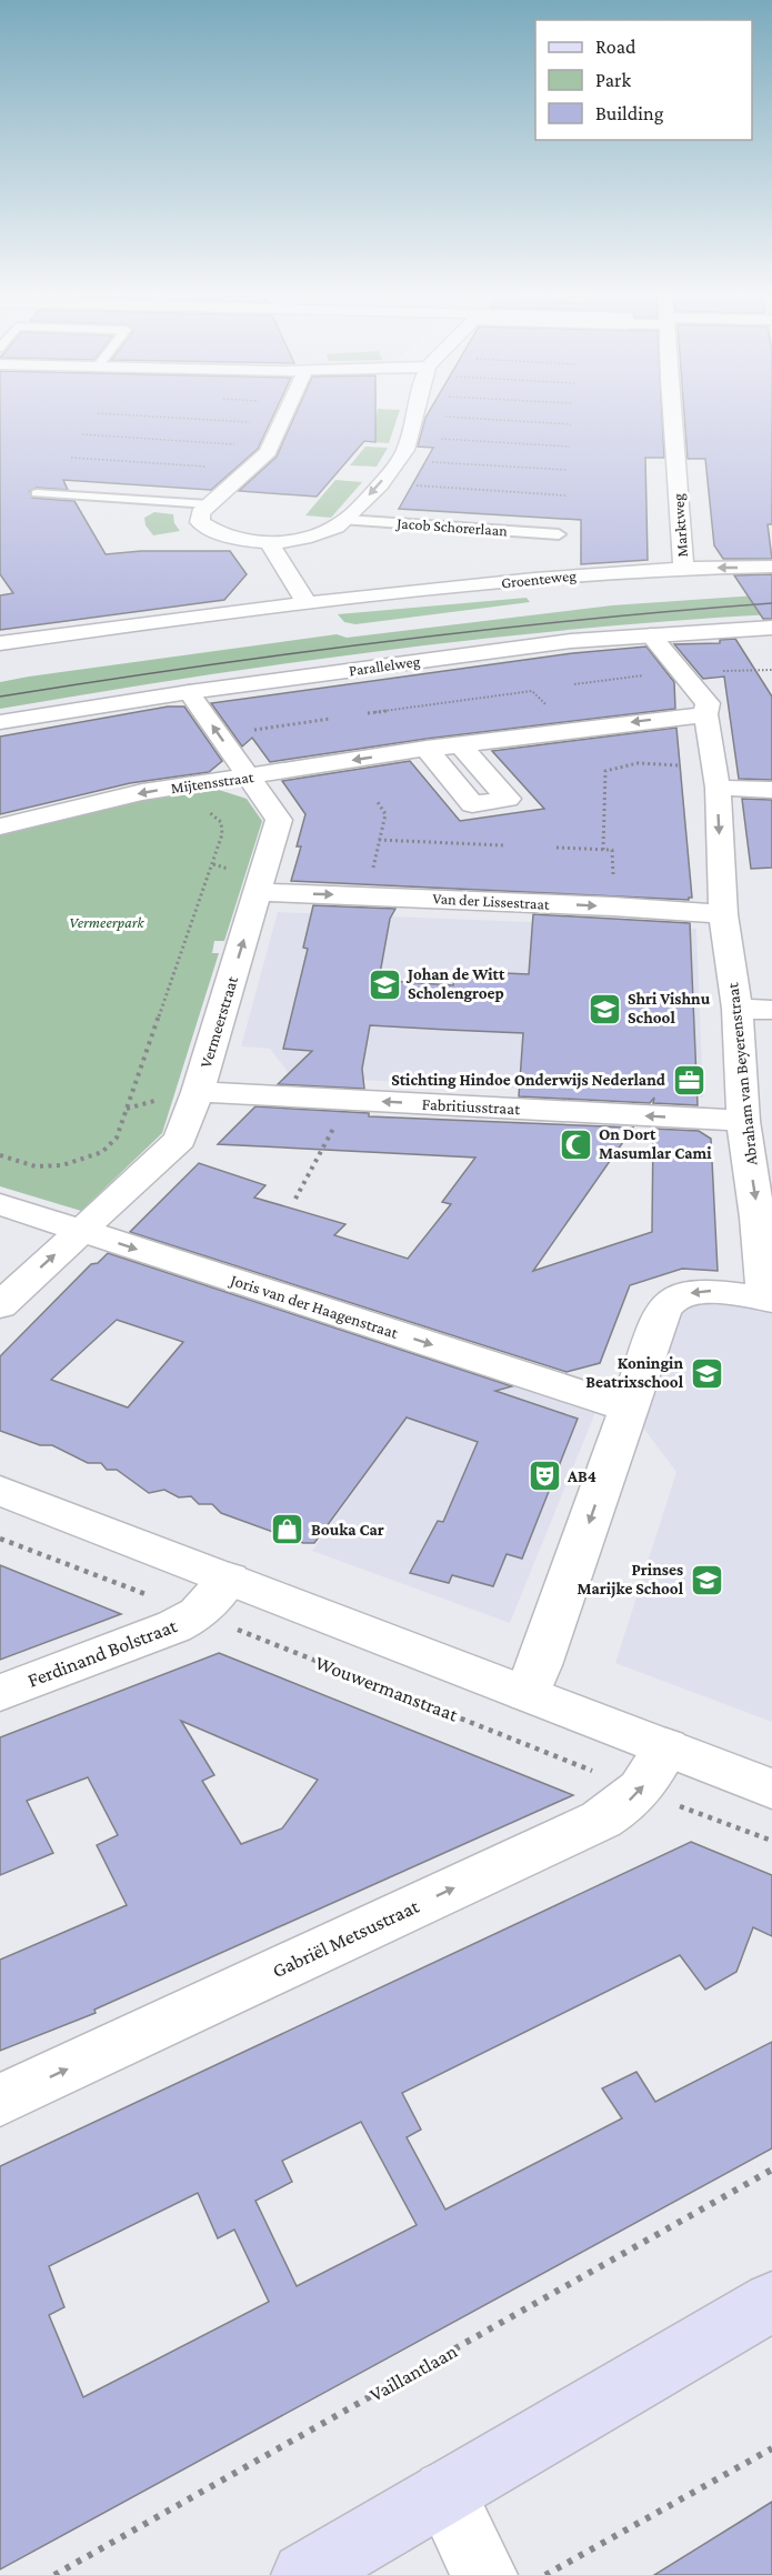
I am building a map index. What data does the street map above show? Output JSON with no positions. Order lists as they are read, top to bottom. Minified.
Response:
{"streets":{"street":["Marktweg","Groenteweg","Parallelweg","Mijtensstraat","Van der Lissestraat","Vermeerstraat","Abraham van Beyerenstraat","Fabritiusstraat","Joris van der Haagenstraat","Ferdinand Bolstraat","Gabriël Metsustraat"],"lane":["Jacob Schorerlaan"],"path":["Wouwermanstraat","Vaillantlaan"]},"crossings":[["Marktweg","Groenteweg"],["Parallelweg","Vermeerstraat"],["Parallelweg","Abraham van Beyerenstraat"],["Mijtensstraat","Vermeerstraat"],["Mijtensstraat","Abraham van Beyerenstraat"],["Van der Lissestraat","Vermeerstraat"],["Van der Lissestraat","Abraham van Beyerenstraat"],["Vermeerstraat","Fabritiusstraat"],["Vermeerstraat","Joris van der Haagenstraat"],["Abraham van Beyerenstraat","Fabritiusstraat"],["Abraham van Beyerenstraat","Joris van der Haagenstraat"],["Ferdinand Bolstraat","Wouwermanstraat"],["Wouwermanstraat","Gabriël Metsustraat"]],"one_way":["Mijtensstraat","Van der Lissestraat","Vermeerstraat","Abraham van Beyerenstraat","Fabritiusstraat","Gabriël Metsustraat"],"parks":["Vermeerpark"],"places":{"school or university":["Johan de Witt Scholengroep","Shri Vishnu School","Koningin Beatrixschool","Prinses Marijke School"],"office":["Stichting Hindoe Onderwijs Nederland"],"mosque":["On Dort Masumlar Cami"],"theatre":["AB4"],"shop":["Bouka Car"]},"legend":["Road","Park","Building"]}
